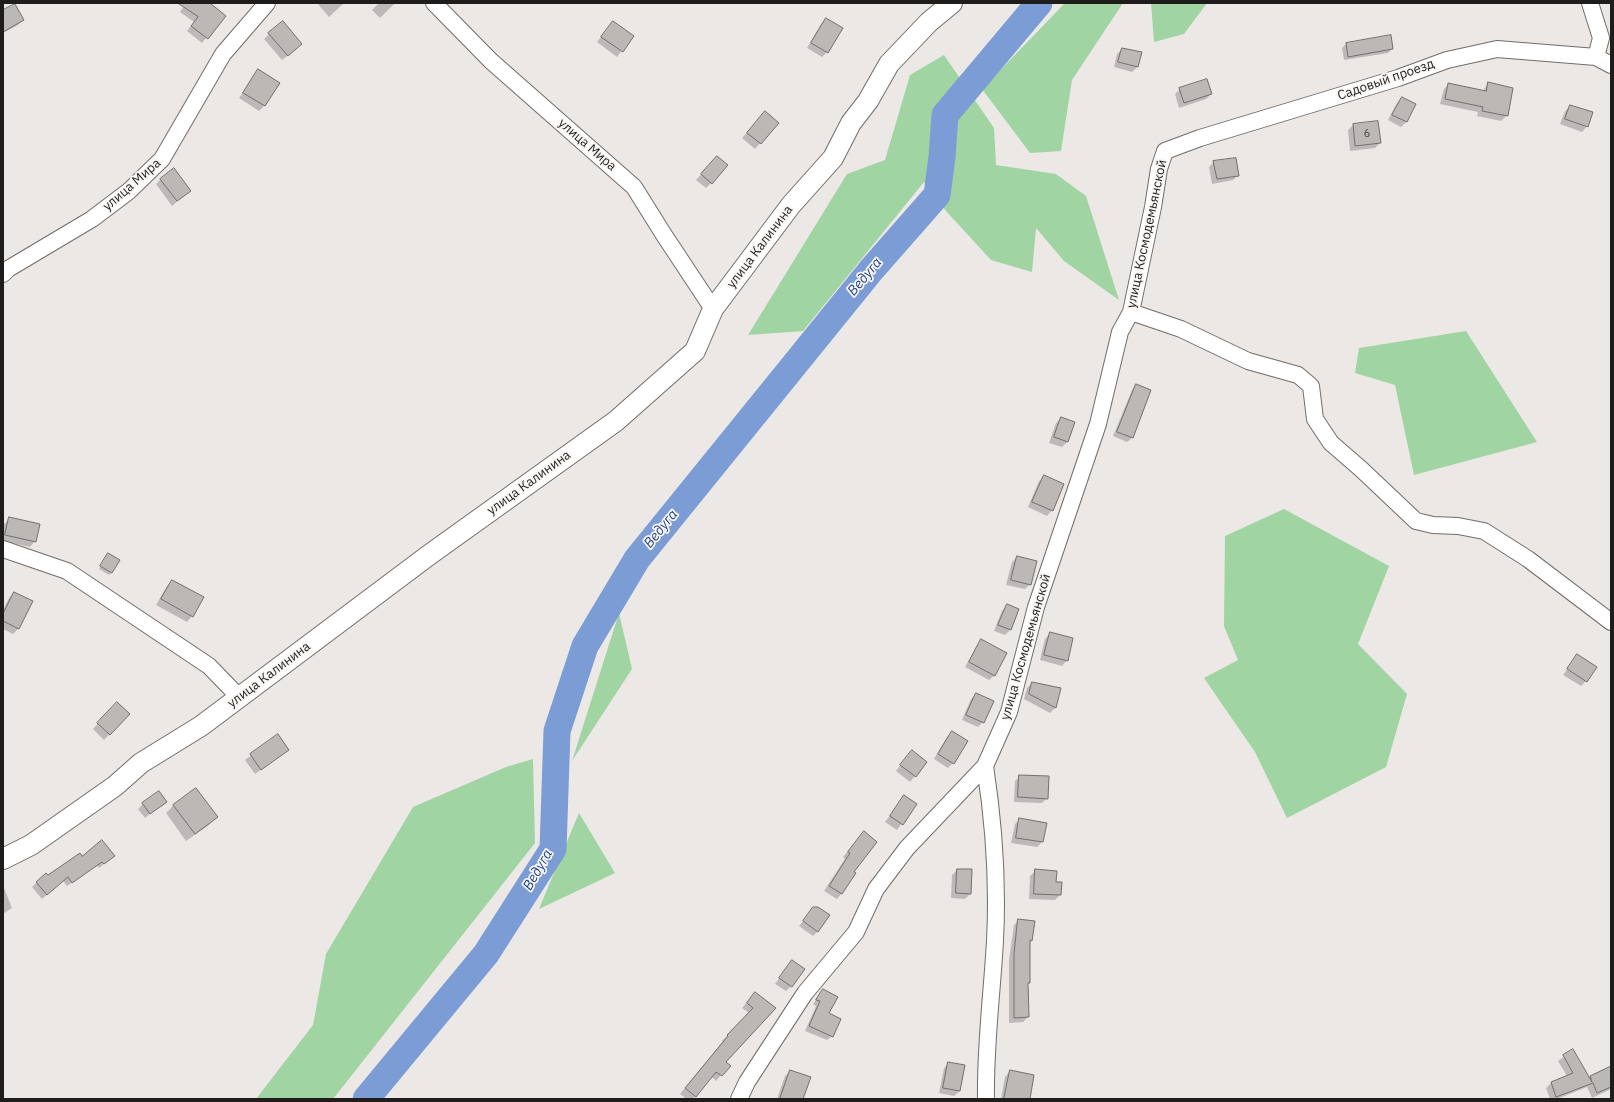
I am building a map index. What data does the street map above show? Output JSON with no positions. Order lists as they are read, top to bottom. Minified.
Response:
{"streets":{"street":["Садовый проезд","улица Мира","улица Космодемьянской","улица Калинина"]},"crossings":[["Садовый проезд","улица Космодемьянской"],["улица Мира","улица Калинина"]],"water":["Ведуга"],"house_numbers":["6"]}
